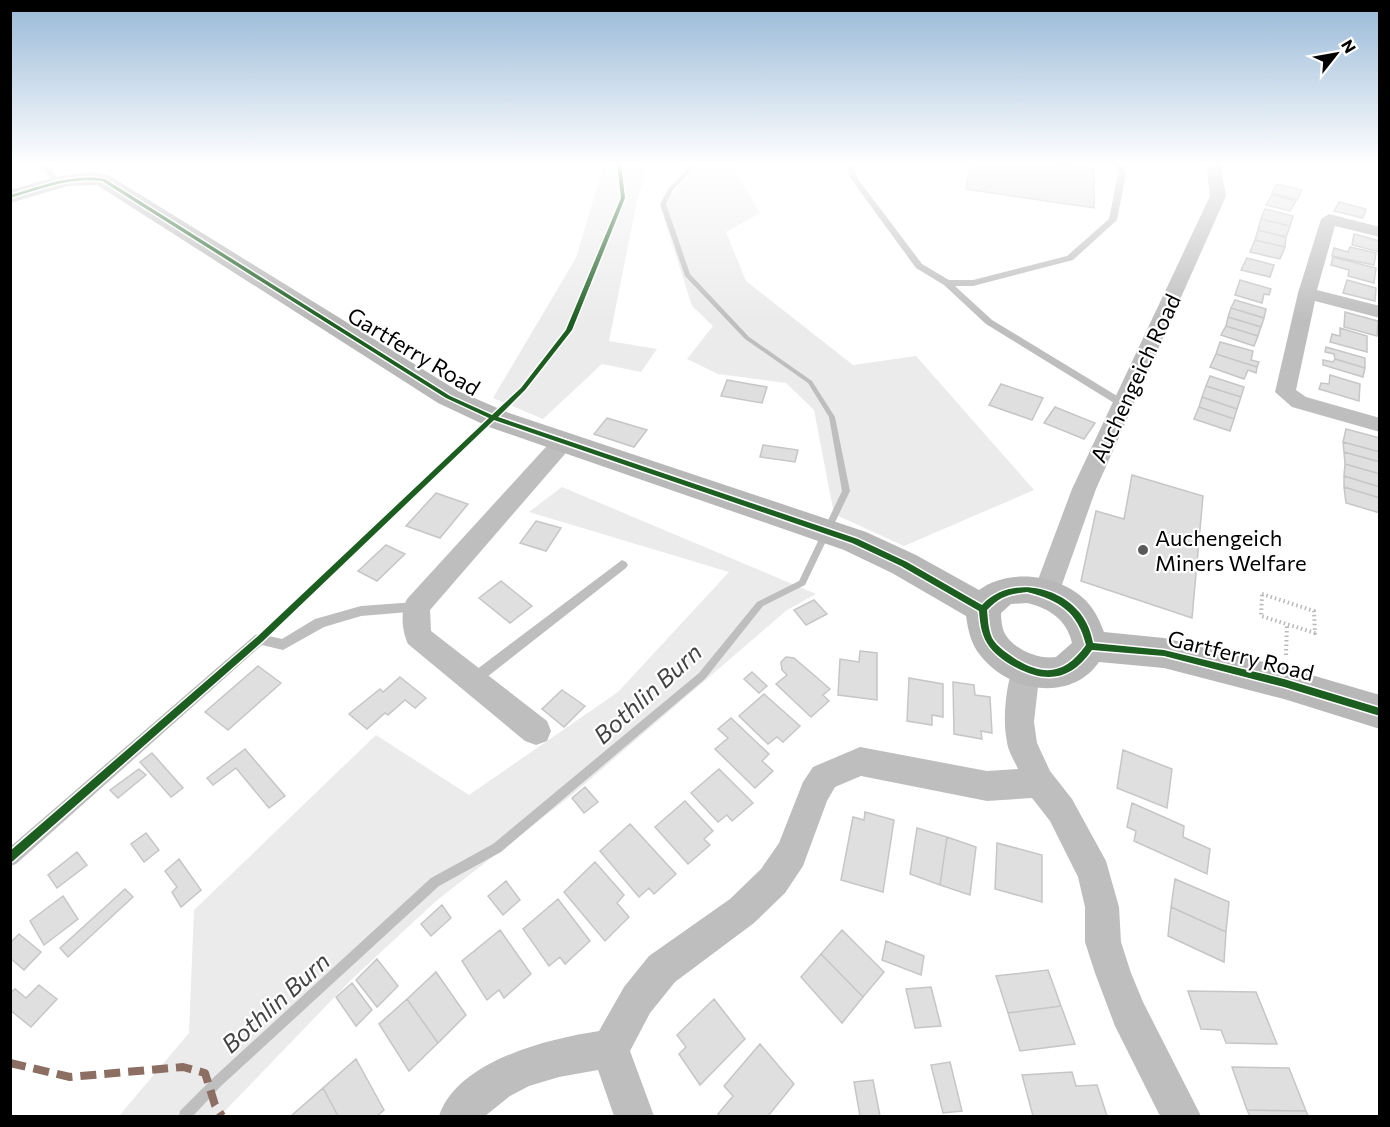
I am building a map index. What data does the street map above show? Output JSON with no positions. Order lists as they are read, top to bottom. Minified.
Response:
{"streets":{"street":["Gartferry Road","Auchengeich Road"]},"crossings":[["Gartferry Road","Auchengeich Road"]],"water":["Bothlin Burn"],"places":["Auchengeich Miners Welfare"],"north":"top right"}
